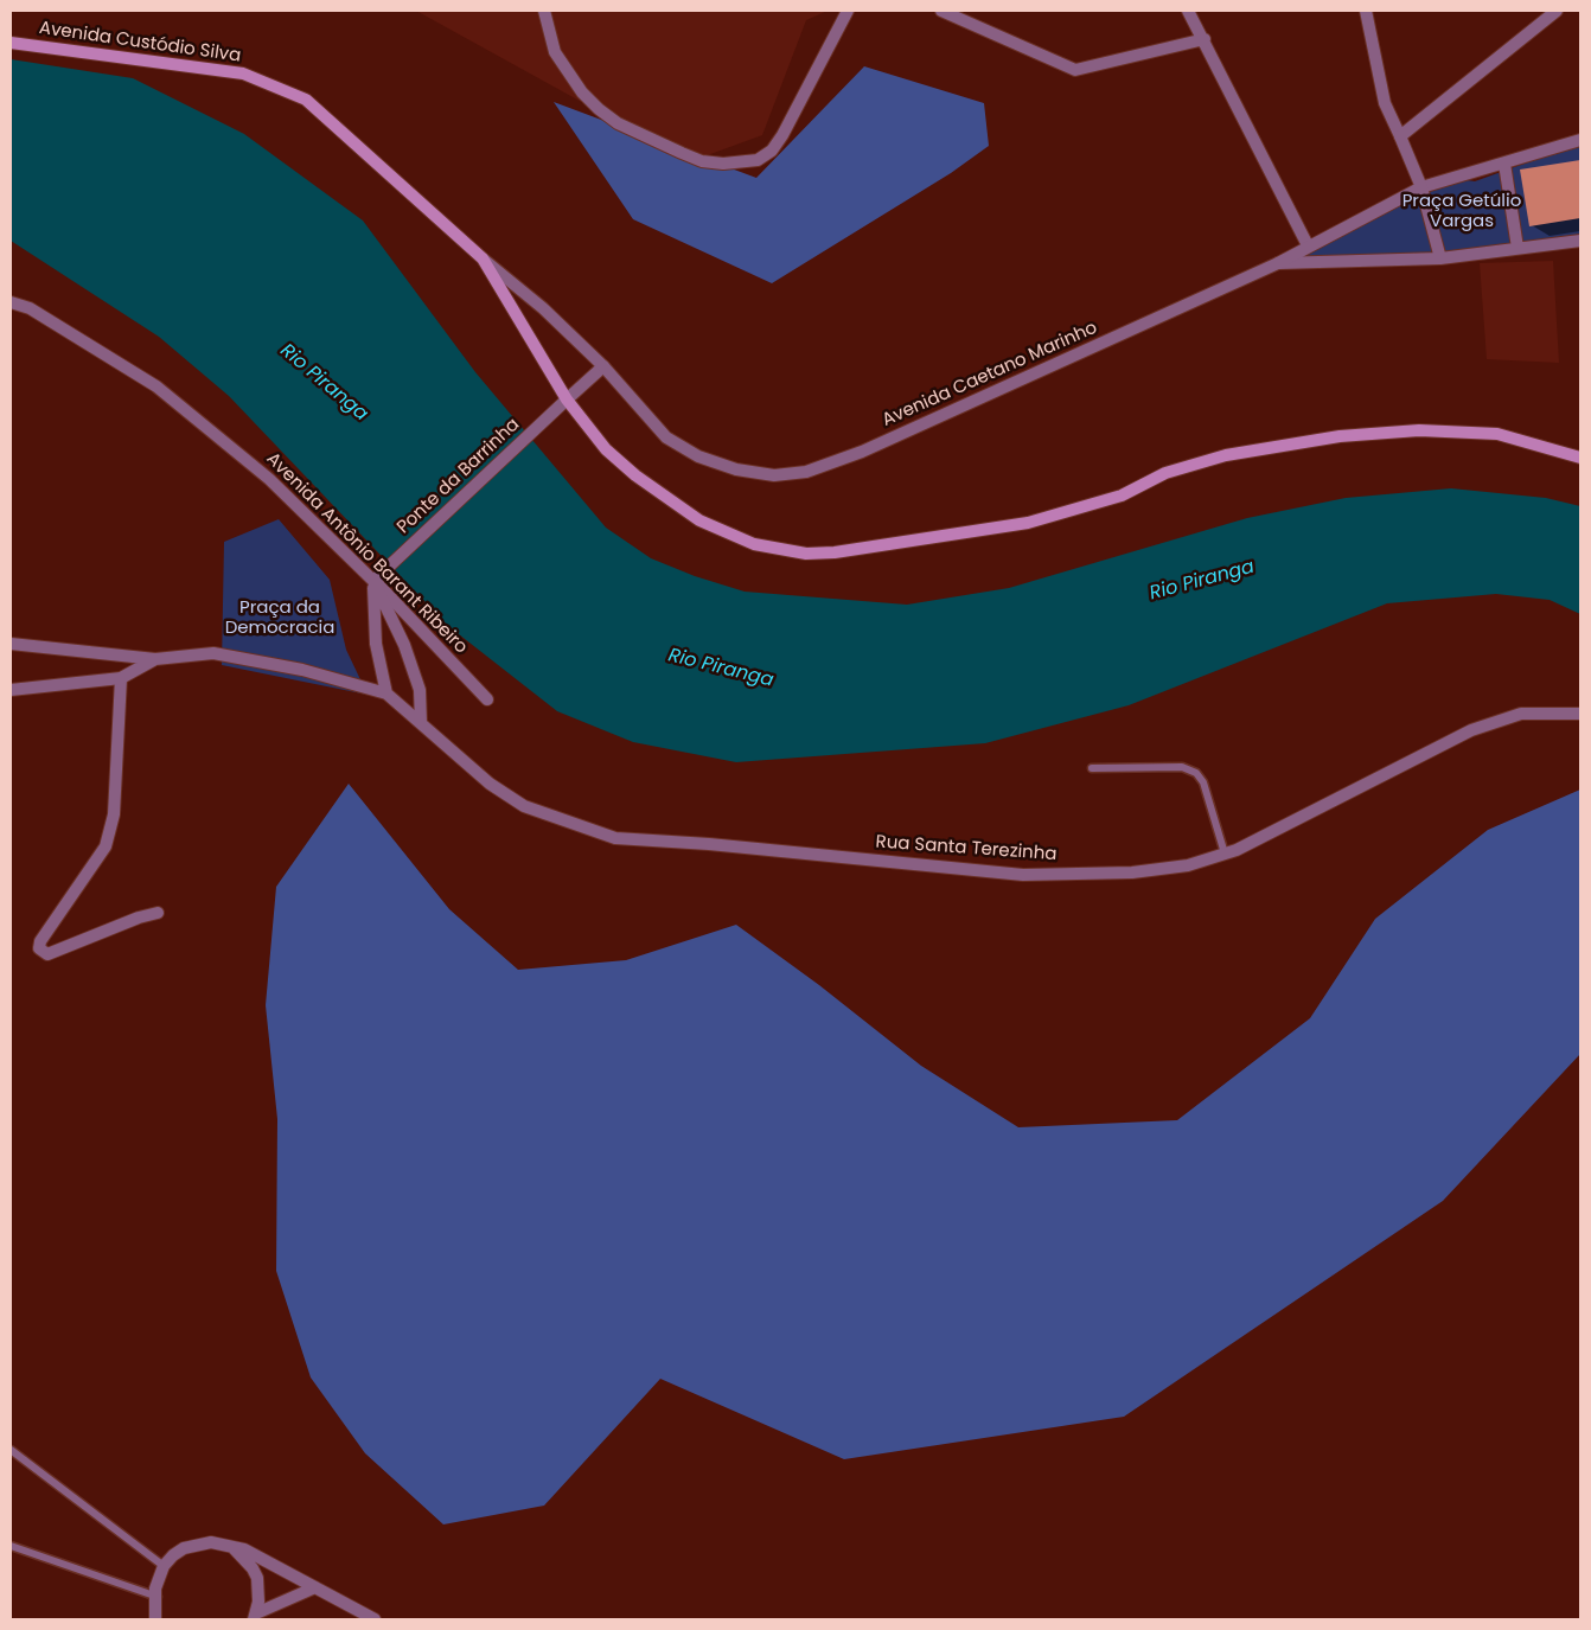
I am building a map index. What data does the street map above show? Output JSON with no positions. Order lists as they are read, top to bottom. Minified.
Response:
{"streets":{"main road":["Avenida Custódio Silva"],"street":["Avenida Caetano Marinho","Ponte da Barrinha","Avenida Antônio Barant Ribeiro","Rua Santa Terezinha"]},"crossings":[["Avenida Custódio Silva","Avenida Caetano Marinho"],["Avenida Custódio Silva","Ponte da Barrinha"],["Avenida Caetano Marinho","Ponte da Barrinha"],["Ponte da Barrinha","Avenida Antônio Barant Ribeiro"]],"water":["Rio Piranga"],"parks":["Praça Getúlio Vargas","Praça da Democracia"]}
